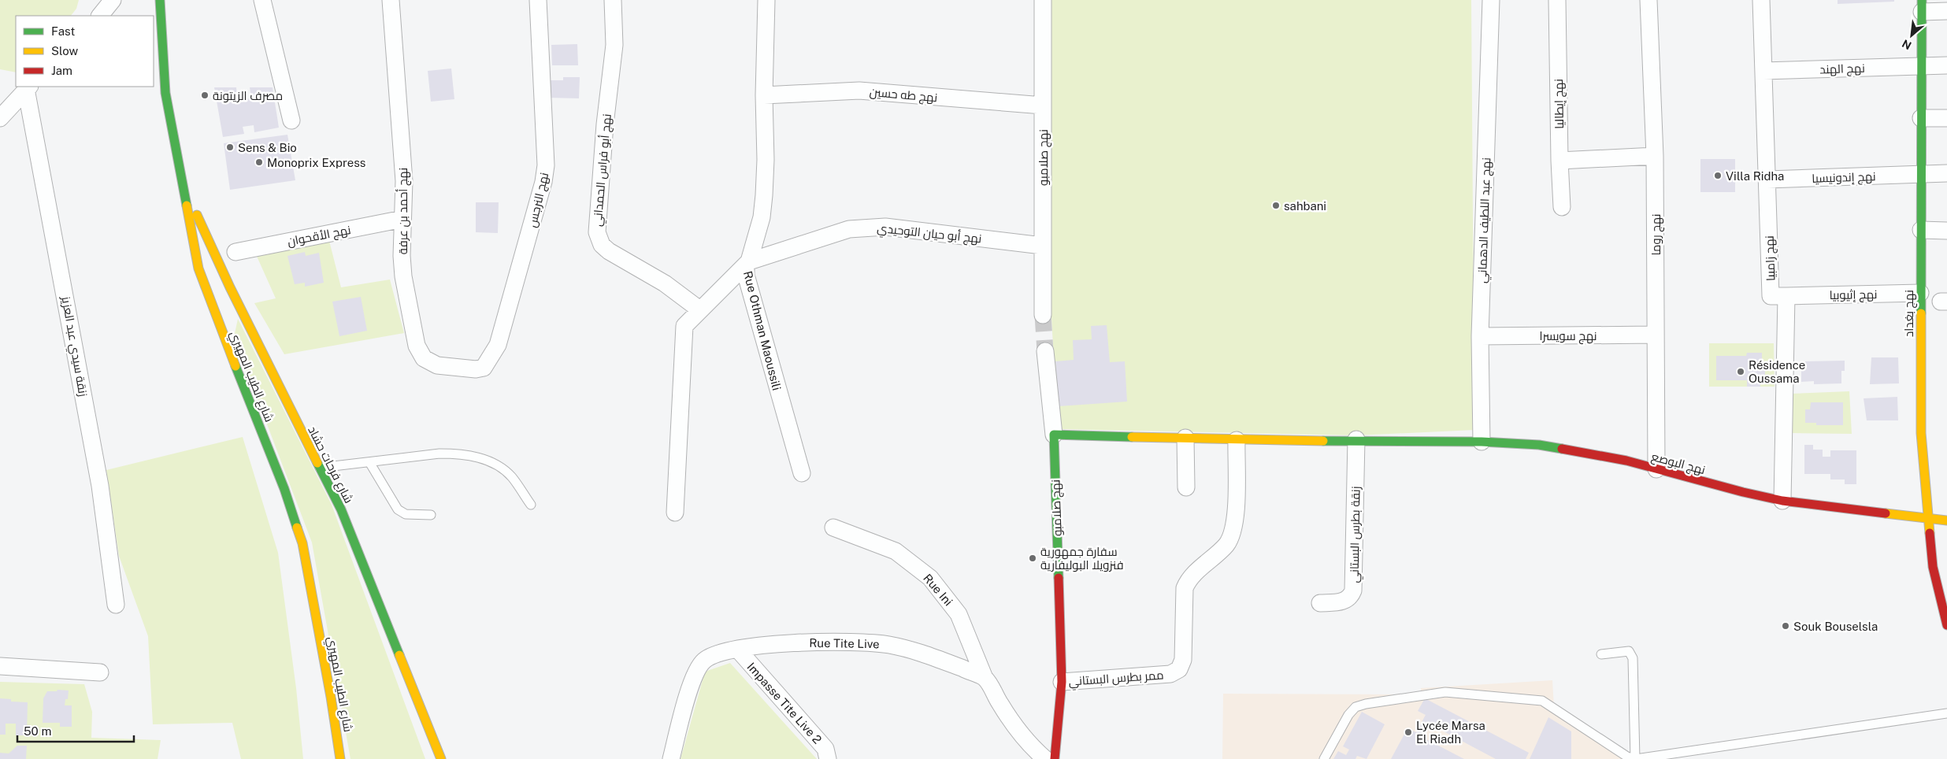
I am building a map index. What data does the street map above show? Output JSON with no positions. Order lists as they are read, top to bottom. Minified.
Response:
{"streets":{"street":["نهج الهند","نهج طه حسين","نهج إيطاليا","نهج صلامبو","نهج أبو فراس الحمداني","نهج إندونيسيا","نهج النرجس","نهج أحمد بن عرفة","نهج عبد اللطيف الدهماني","نهج أبو حيان التوحيدي","نهج روما","نهج الأقحوان","نهج زامبيا","نهج إثيوبيا","نهج بغداد","Rue Othman Maoussili","نهج سويسرا","زنقة سيدي عبد العزيز","شارع الطيب المهيري","نهج البوصع","شارع فرحات حشاد","زنقة بطرس البستاني","Rue Ini","Rue Tite Live","ممر بطرس البستاني","Impasse Tite Live 2"]},"crossings":[["نهج الهند","نهج زامبيا"],["نهج الهند","نهج بغداد"],["نهج طه حسين","نهج صلامبو"],["نهج طه حسين","Rue Othman Maoussili"],["نهج صلامبو","نهج أبو حيان التوحيدي"],["نهج صلامبو","نهج البوصع"],["نهج صلامبو","ممر بطرس البستاني"],["نهج أبو فراس الحمداني","نهج أبو حيان التوحيدي"],["نهج إندونيسيا","نهج زامبيا"],["نهج إندونيسيا","نهج بغداد"],["نهج النرجس","نهج أحمد بن عرفة"],["نهج أحمد بن عرفة","نهج الأقحوان"],["نهج عبد اللطيف الدهماني","نهج سويسرا"],["نهج عبد اللطيف الدهماني","نهج البوصع"],["نهج أبو حيان التوحيدي","Rue Othman Maoussili"],["نهج روما","نهج سويسرا"],["نهج روما","نهج البوصع"],["نهج زامبيا","نهج إثيوبيا"],["نهج زامبيا","نهج البوصع"],["نهج إثيوبيا","نهج بغداد"],["نهج بغداد","نهج البوصع"],["شارع الطيب المهيري","شارع فرحات حشاد"],["نهج البوصع","زنقة بطرس البستاني"],["نهج البوصع","ممر بطرس البستاني"],["Rue Ini","Rue Tite Live"],["Rue Tite Live","Impasse Tite Live 2"]],"places":["مصرف الزيتونة","Sens & Bio","Monoprix Express","Villa Ridha","sahbani","Résidence Oussama","سفارة جمهورية فنزويلا البوليفارية","Souk Bouselsla","Lycée Marsa El Riadh"],"legend":["Fast","Slow","Jam"],"scale_bar":"50 m","north":"bottom left"}
